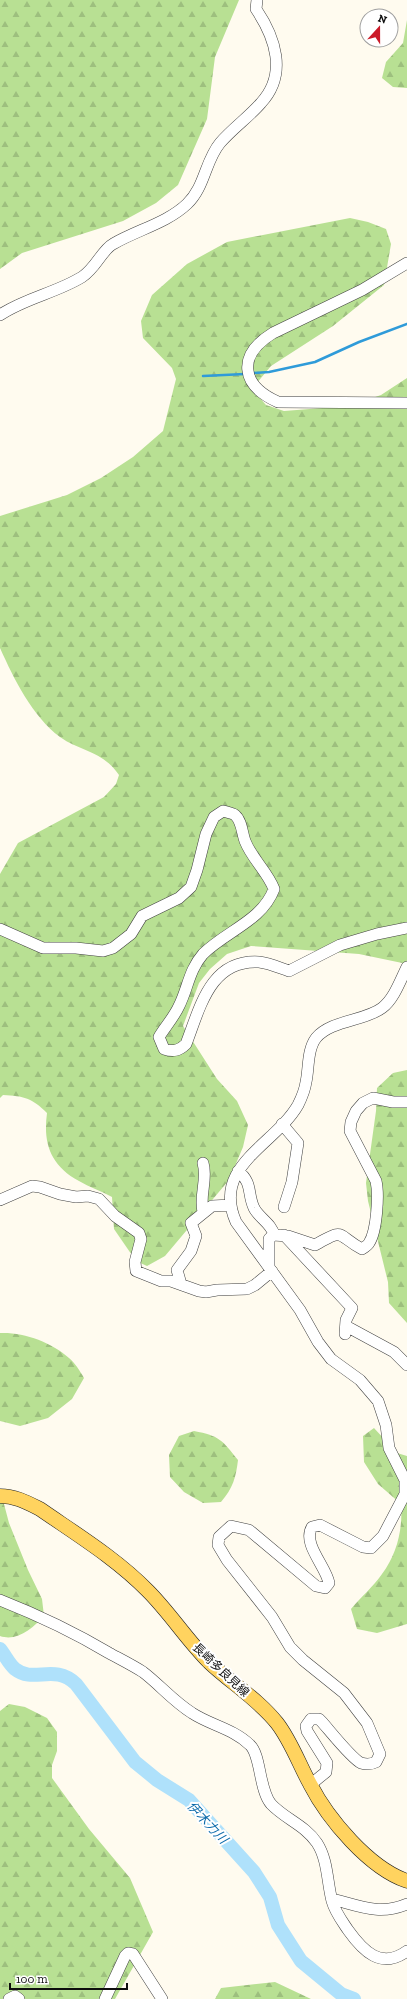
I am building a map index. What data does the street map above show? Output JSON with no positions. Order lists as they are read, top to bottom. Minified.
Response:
{"streets":{"main road":["長崎多良見線"]},"water":["伊木力川"],"scale_bar":"100 m","north":"top"}
